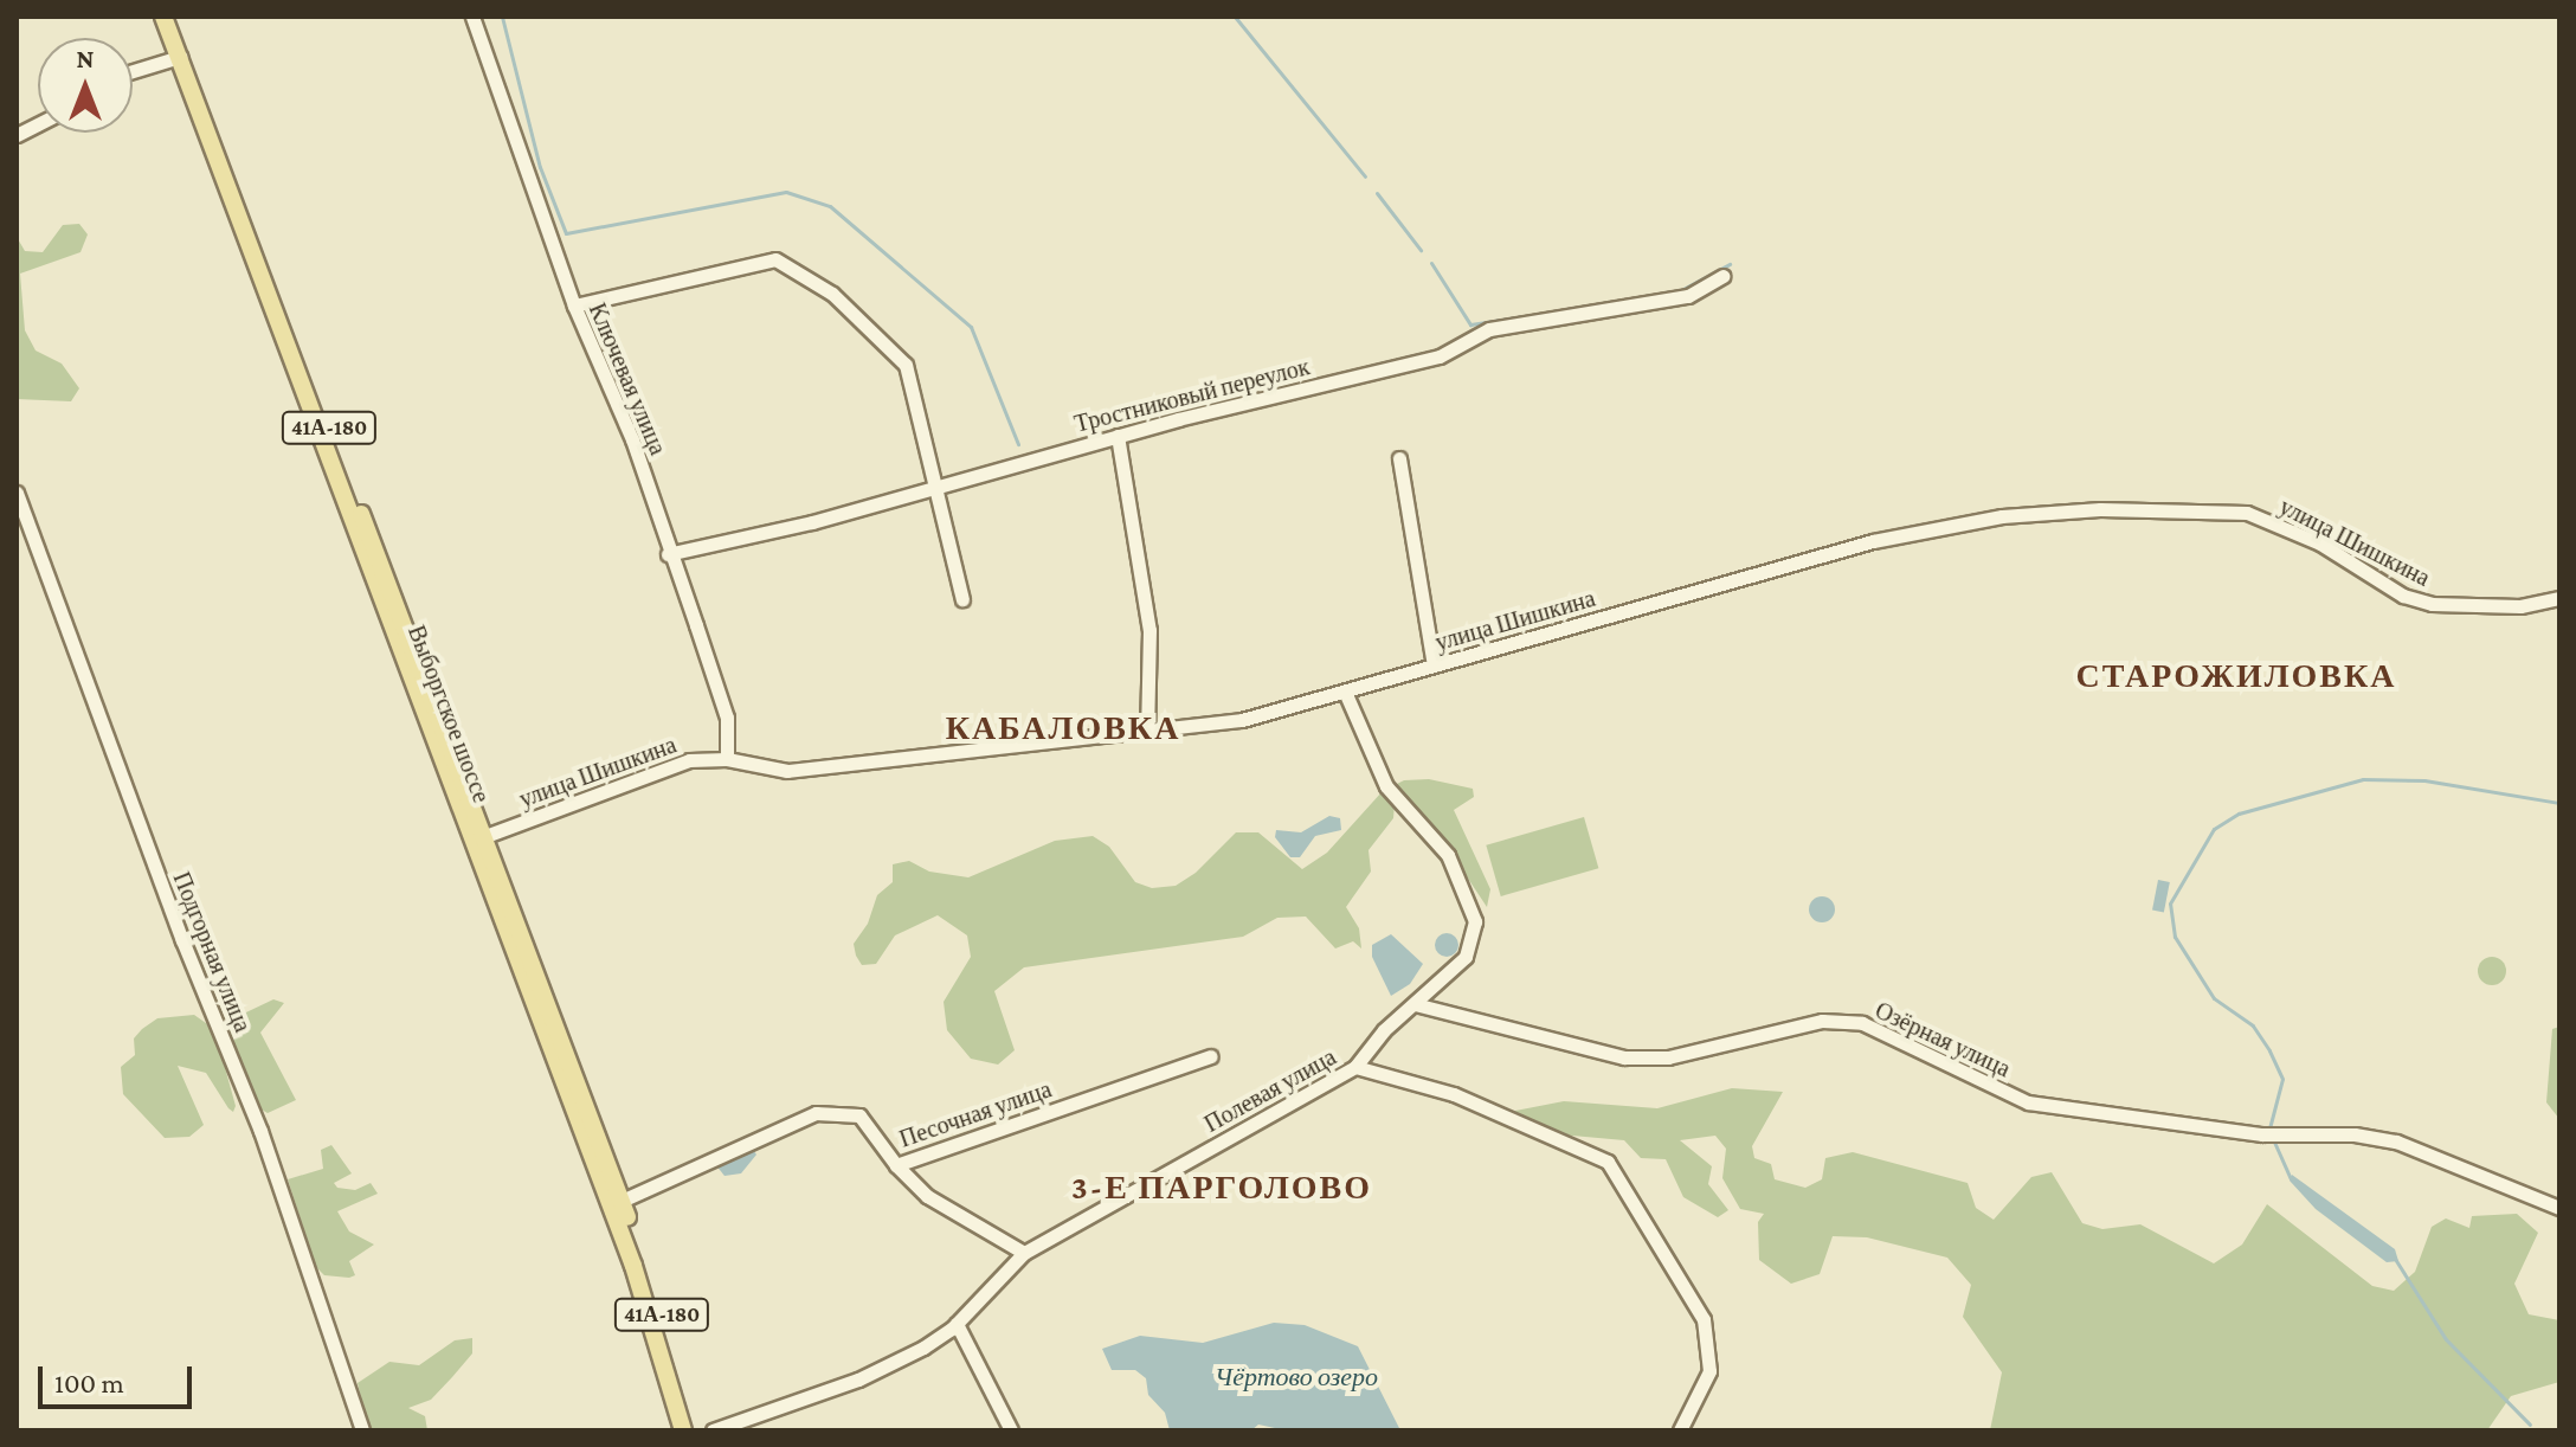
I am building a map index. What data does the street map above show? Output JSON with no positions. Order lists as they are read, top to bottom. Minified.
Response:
{"streets":{"main road":["41А-180","Выборгское шоссе"],"street":["Ключевая улица","Тростниковый переулок","улица Шишкина","Подгорная улица","Озёрная улица","Полевая улица","Песочная улица"]},"crossings":[["Ключевая улица","Тростниковый переулок"],["Ключевая улица","улица Шишкина"],["улица Шишкина","Выборгское шоссе"],["Выборгское шоссе","Песочная улица"]],"districts":["СТАРОЖИЛОВКА","КАБАЛОВКА","3-Е ПАРГОЛОВО"],"water":["Чёртово озеро"],"scale_bar":"100 m","north":"top"}
